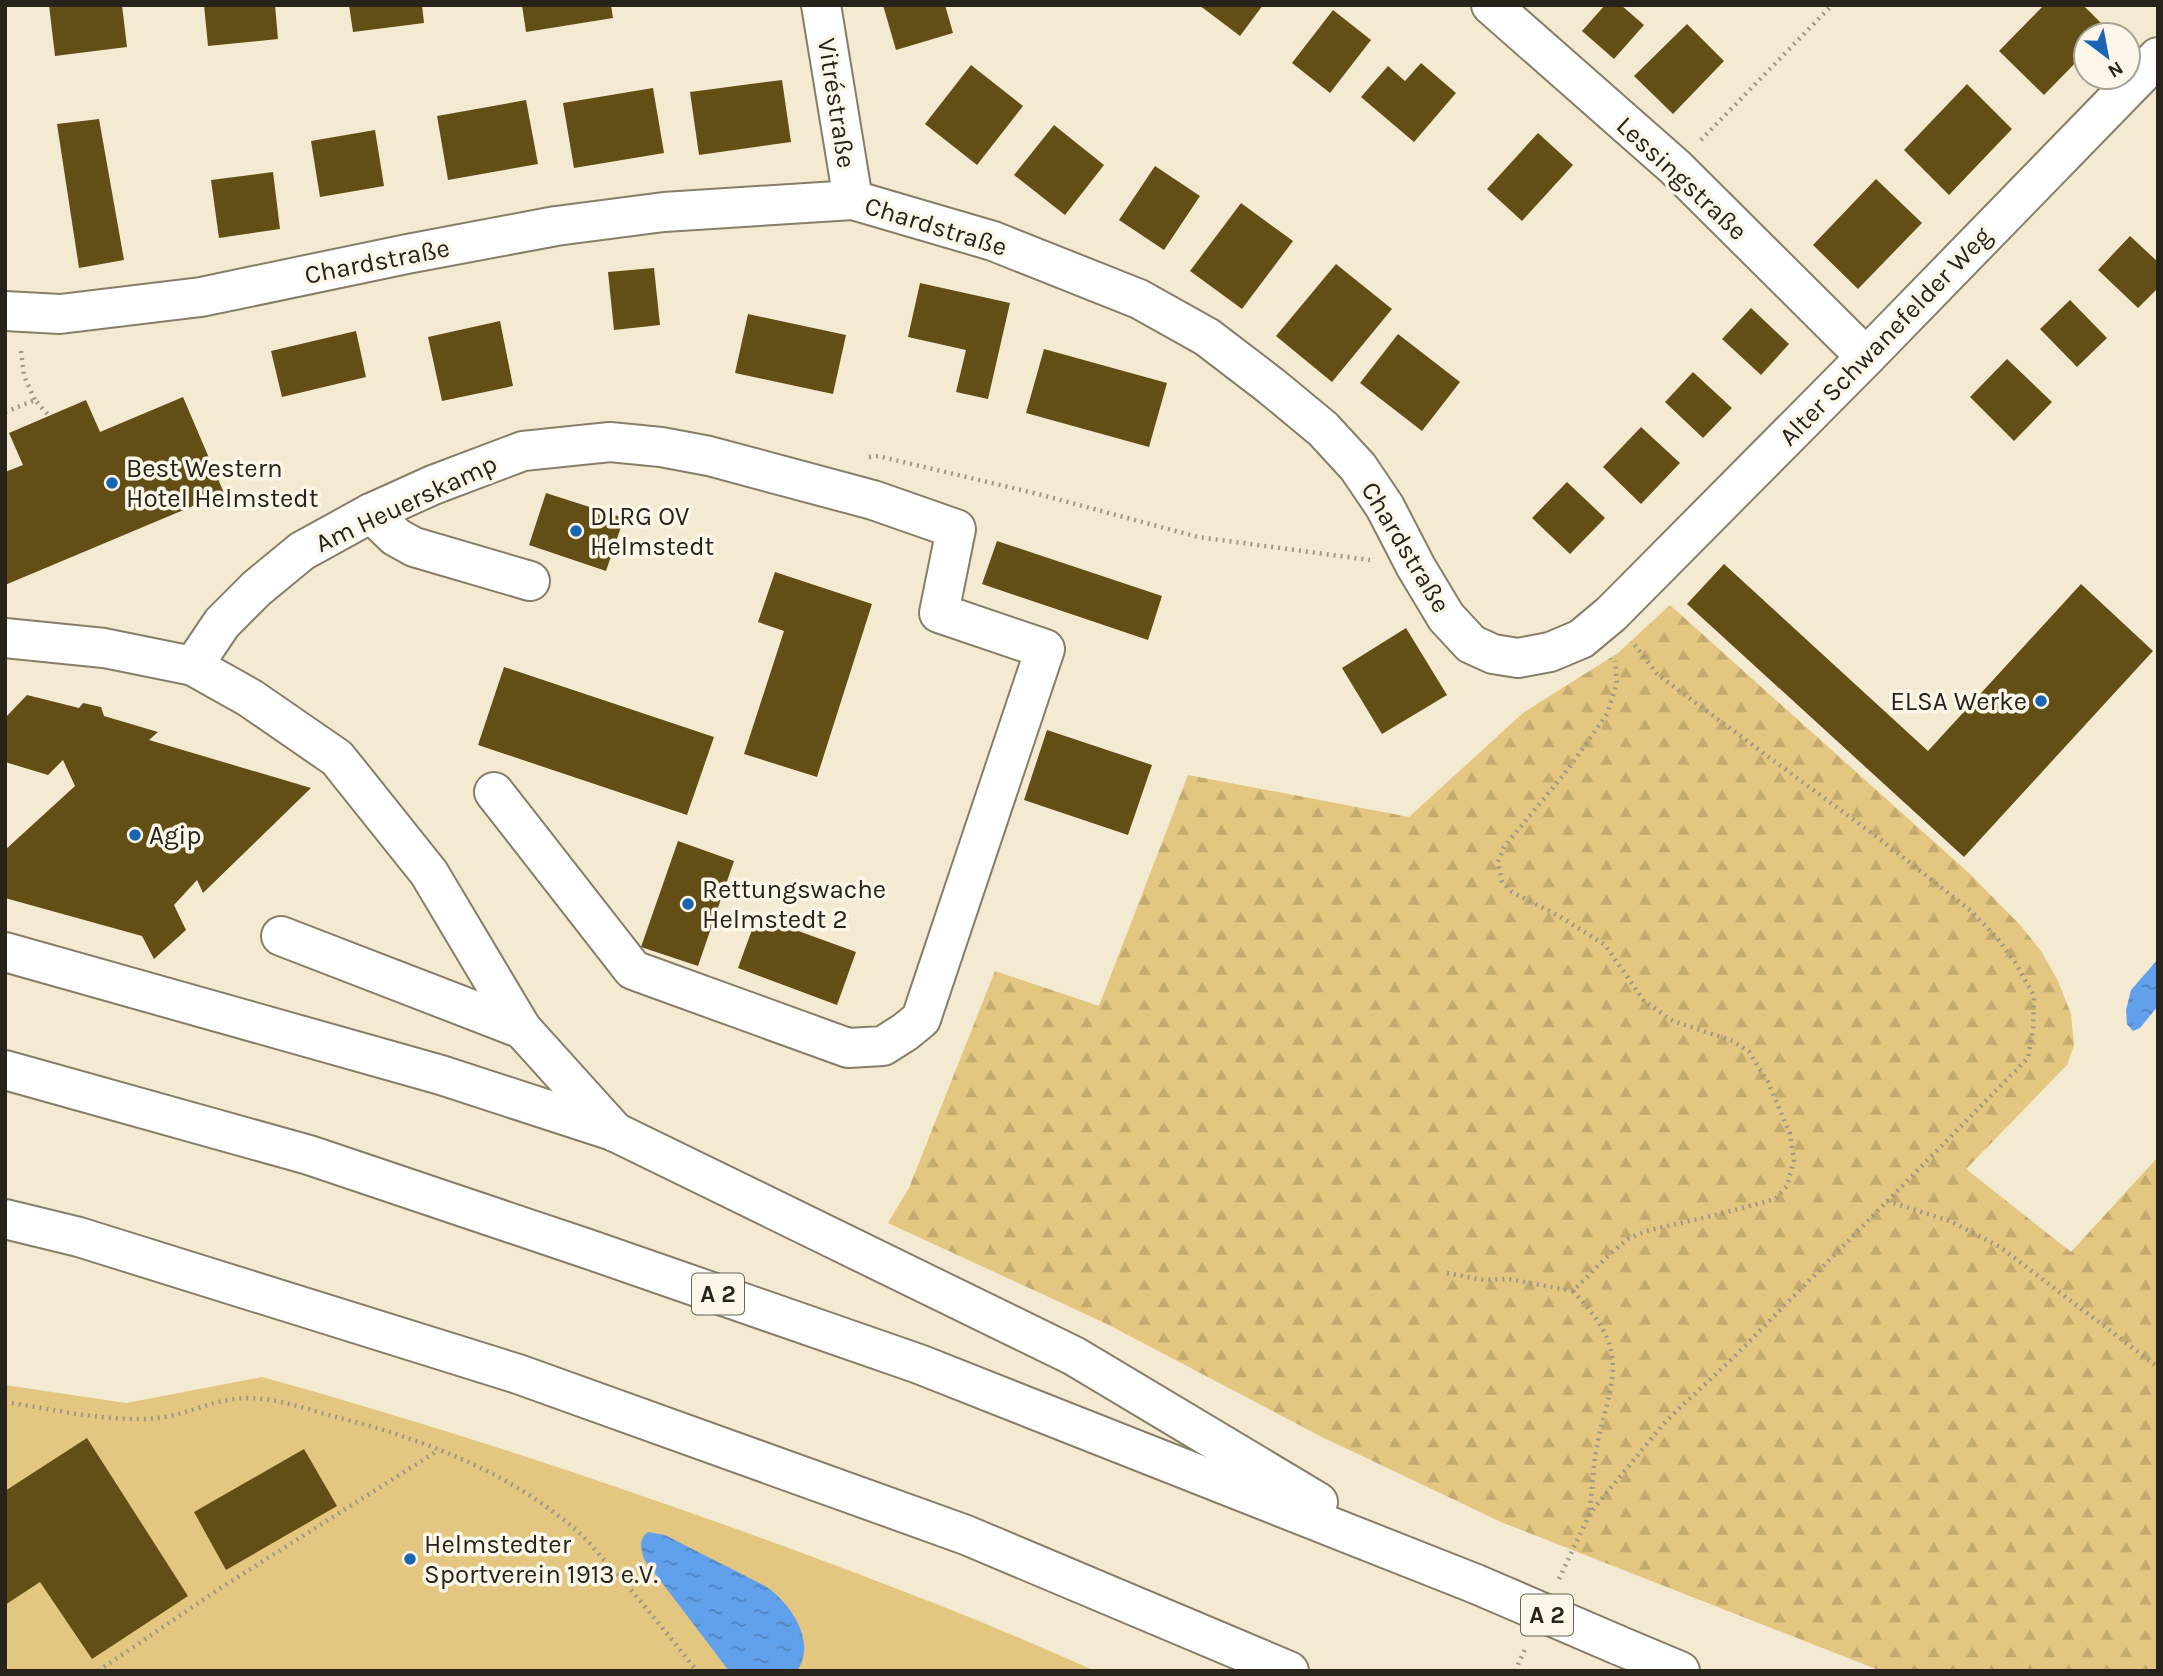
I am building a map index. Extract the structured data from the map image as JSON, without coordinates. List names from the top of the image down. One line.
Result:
{"streets":{"main road":["Vitréstraße","Lessingstraße","Chardstraße","Alter Schwanefelder Weg","Am Heuerskamp","A 2"]},"crossings":[["Vitréstraße","Chardstraße"],["Lessingstraße","Alter Schwanefelder Weg"],["Chardstraße","Alter Schwanefelder Weg"]],"places":["Best Western Hotel Helmstedt","DLRG OV Helmstedt","ELSA Werke","Agip","Rettungswache Helmstedt 2","Helmstedter Sportverein 1913 e.V."],"north":"bottom right"}
